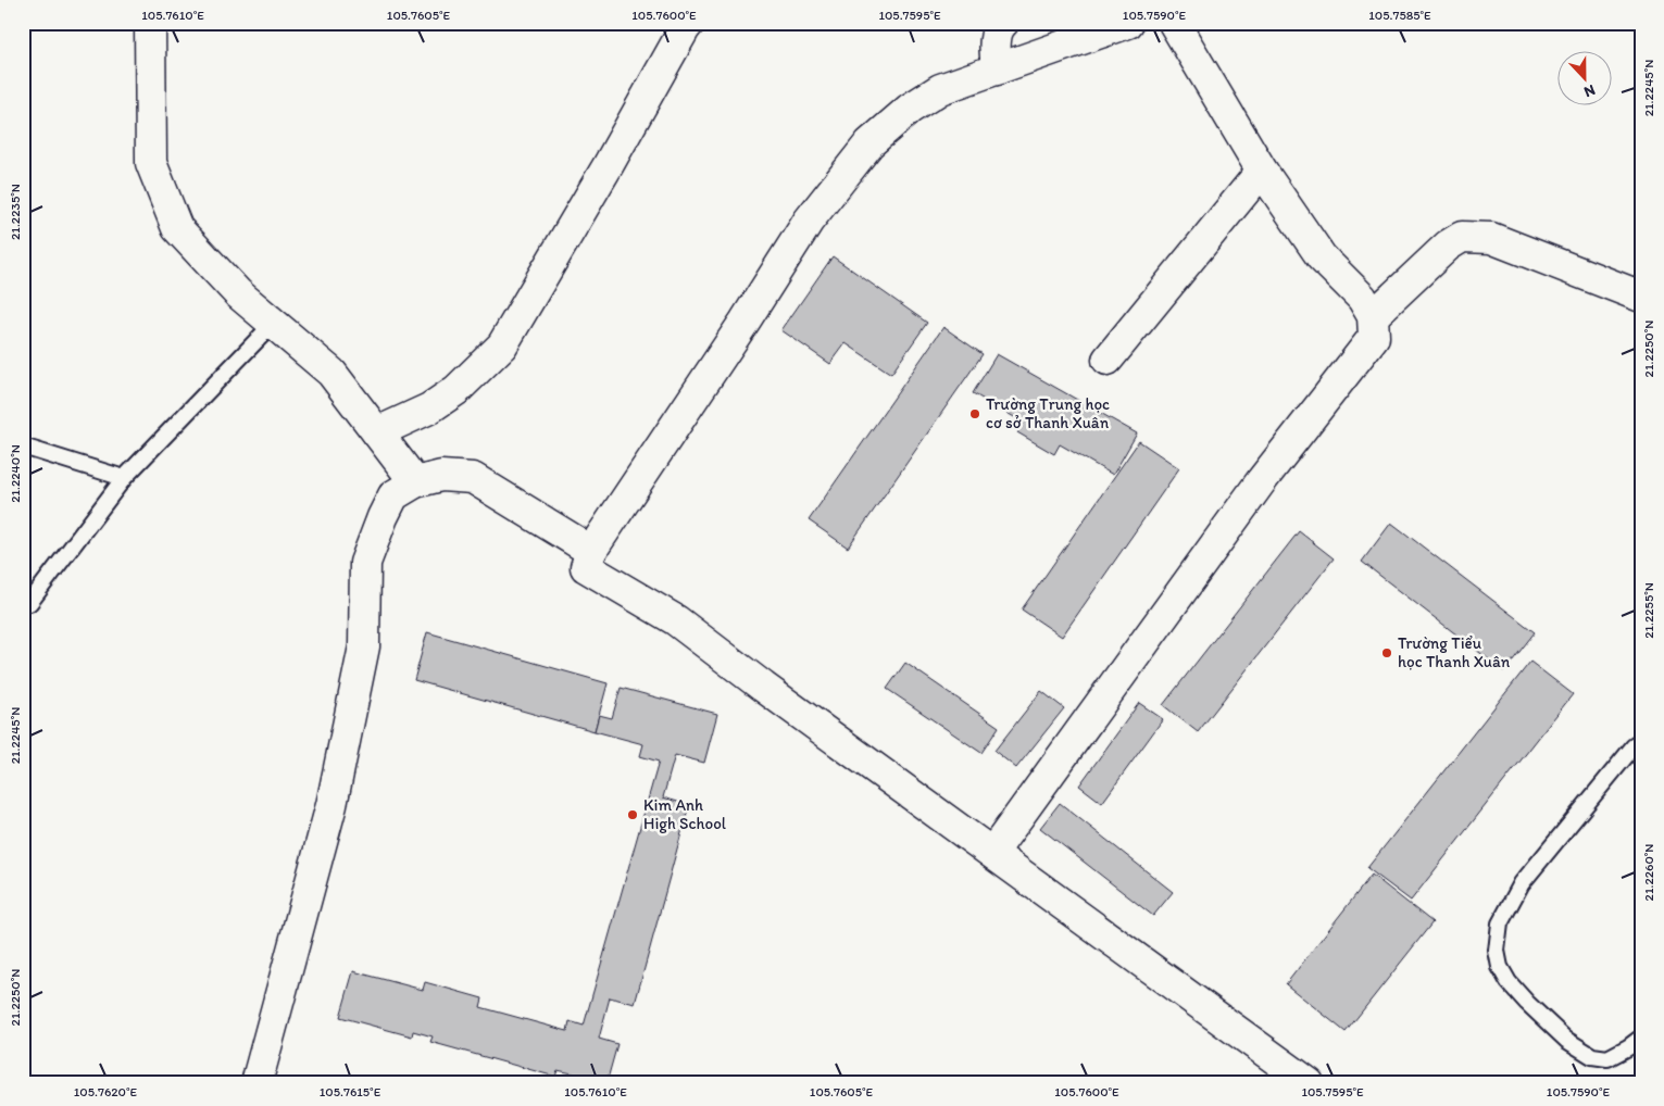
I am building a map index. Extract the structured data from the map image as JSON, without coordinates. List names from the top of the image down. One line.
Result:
{"places":["Trường Trung học cơ sở Thanh Xuân","Trường Tiểu học Thanh Xuân","Kim Anh High School"],"north":"bottom","coordinates":["105.7610°E","105.7605°E","105.7600°E","105.7595°E","105.7590°E","105.7585°E","21.2245°N","21.2235°N","21.2250°N","21.2240°N","21.2255°N","21.2260°N","105.7620°E","105.7615°E"]}
